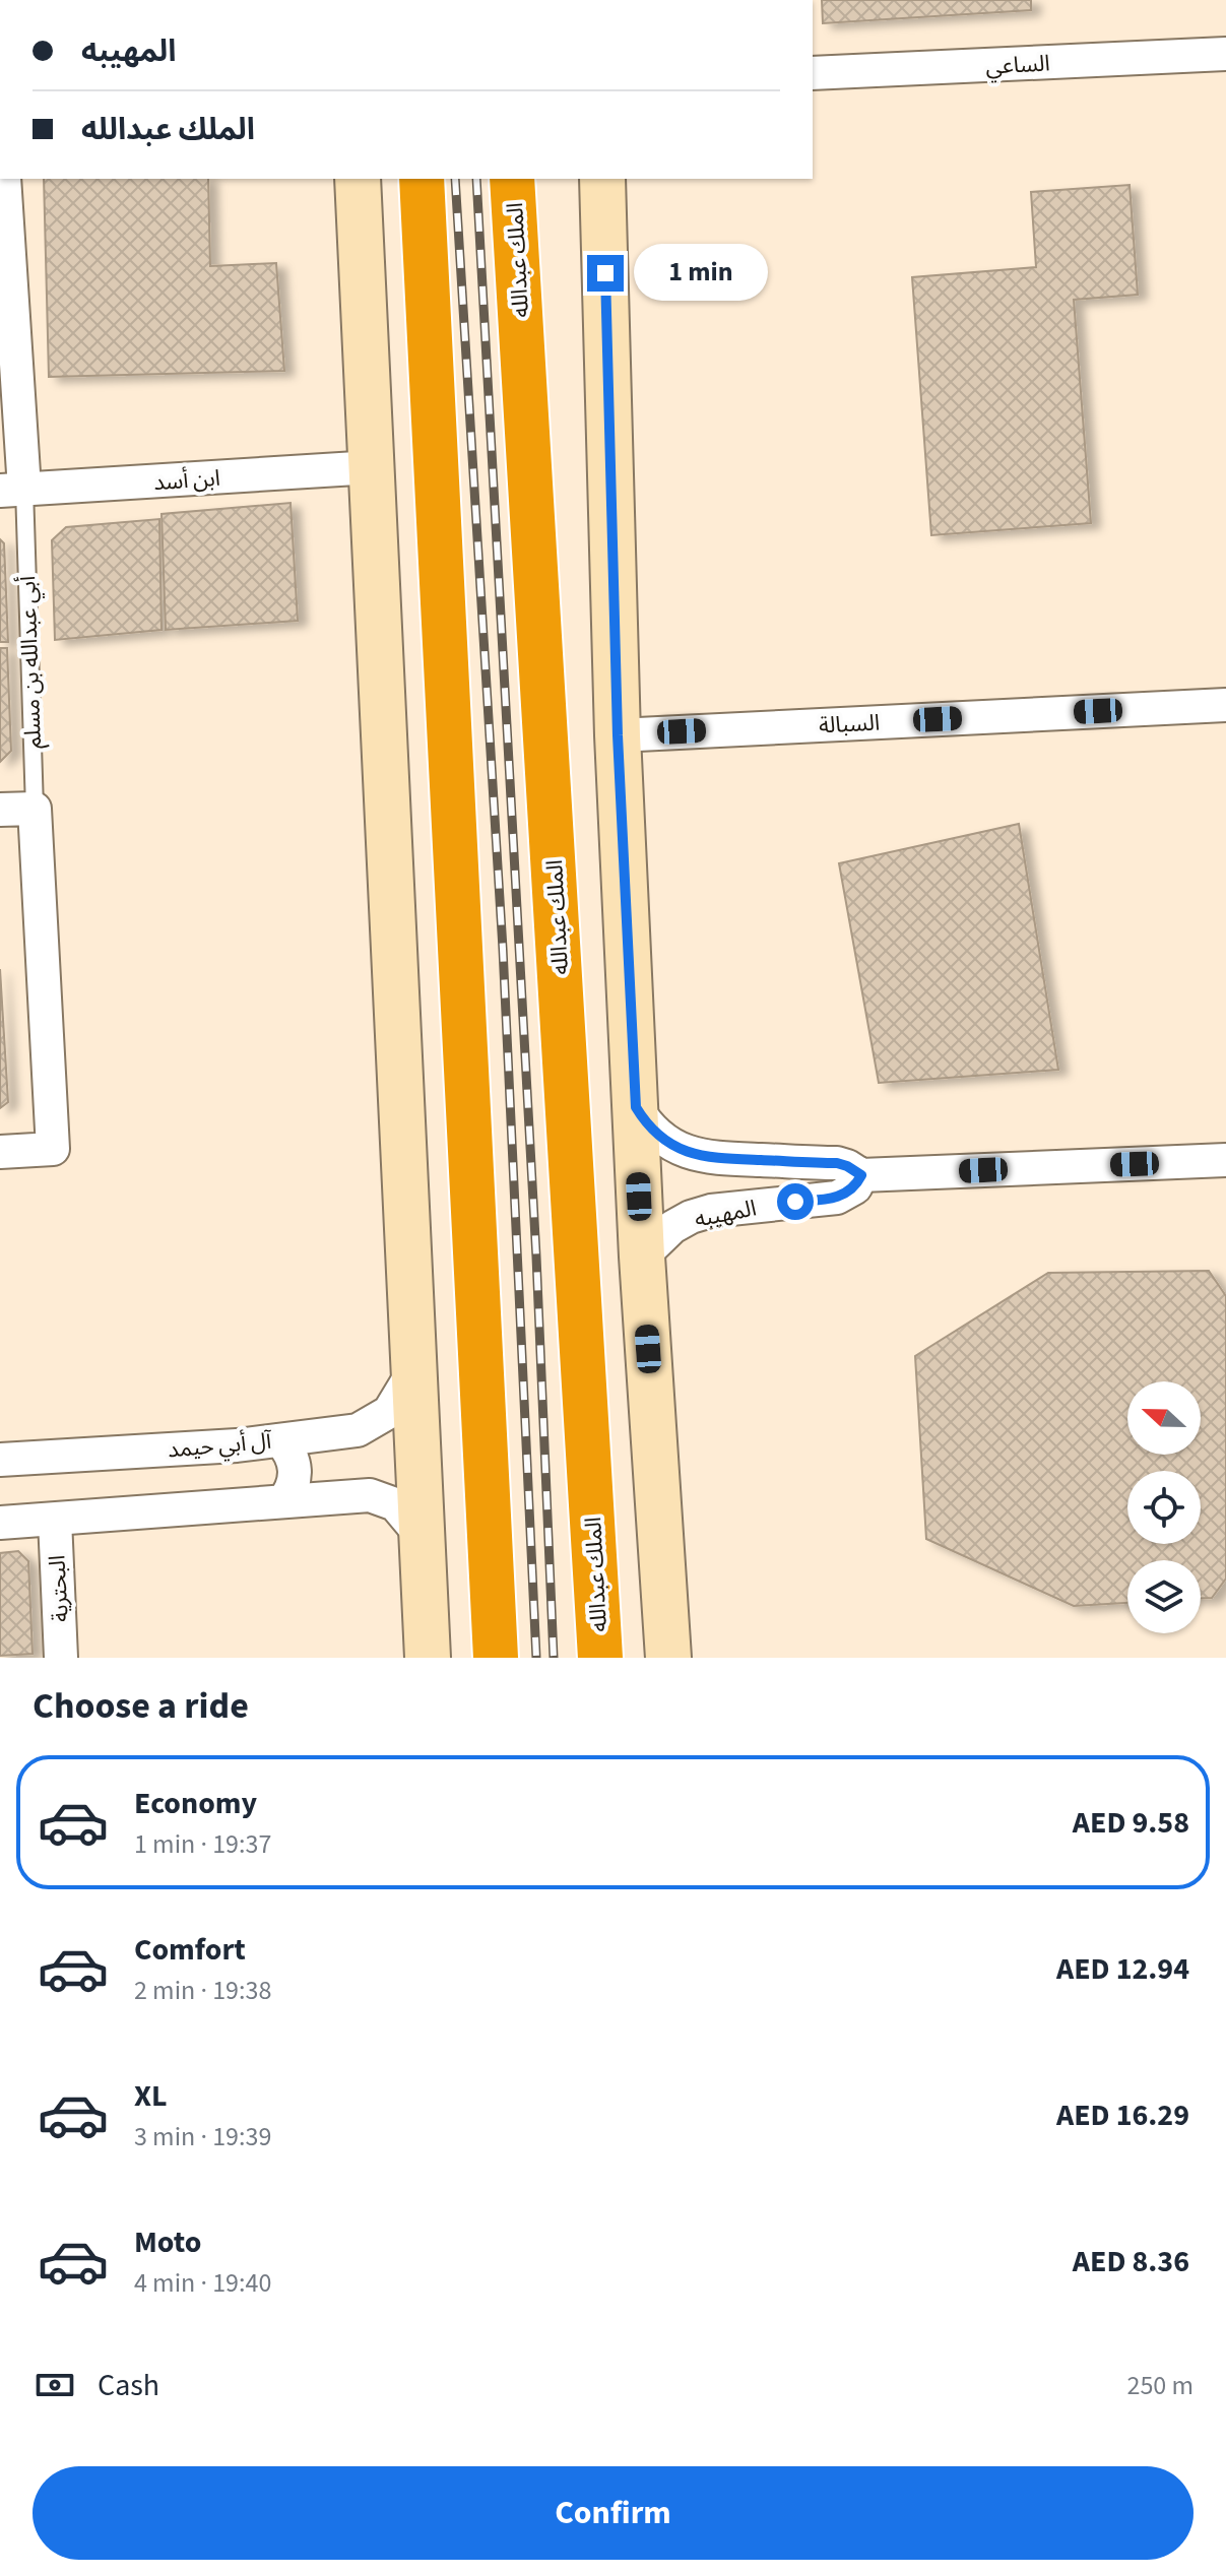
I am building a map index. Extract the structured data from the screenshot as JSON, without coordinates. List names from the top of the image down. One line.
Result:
{"streets":{"highway":["الملك عبدالله"],"street":["الساعي","ابن أسد","أبي عبدالله بن مسلم","السبالة","المهيبه","آل أبي حيمد","البحترية"]},"crossings":[["ابن أسد","أبي عبدالله بن مسلم"]],"north":"left","page":{"banner":["المهيبه","الملك عبدالله"],"bubble":"1 min","heading":"Choose a ride","list":[{"name":"Economy","note":"1 min · 19:37","value":"AED 9.58"},{"name":"Comfort","note":"2 min · 19:38","value":"AED 12.94"},{"name":"XL","note":"3 min · 19:39","value":"AED 16.29"},{"name":"Moto","note":"4 min · 19:40","value":"AED 8.36"}],"pay":["Cash","250 m"],"buttons":"Confirm"}}
